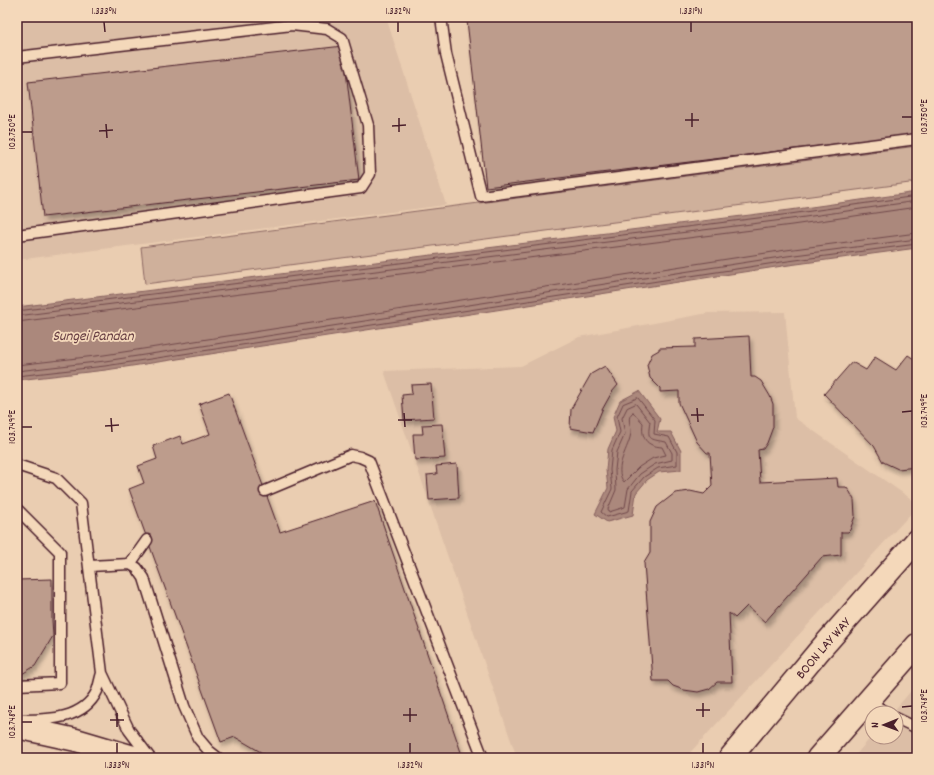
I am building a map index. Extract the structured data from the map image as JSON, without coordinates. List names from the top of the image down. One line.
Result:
{"streets":{"main road":["BOON LAY WAY"]},"water":["Sungei Pandan"],"north":"left","coordinates":["1.333°N","1.332°N","1.331°N","103.750°E","103.749°E","103.748°E"]}
